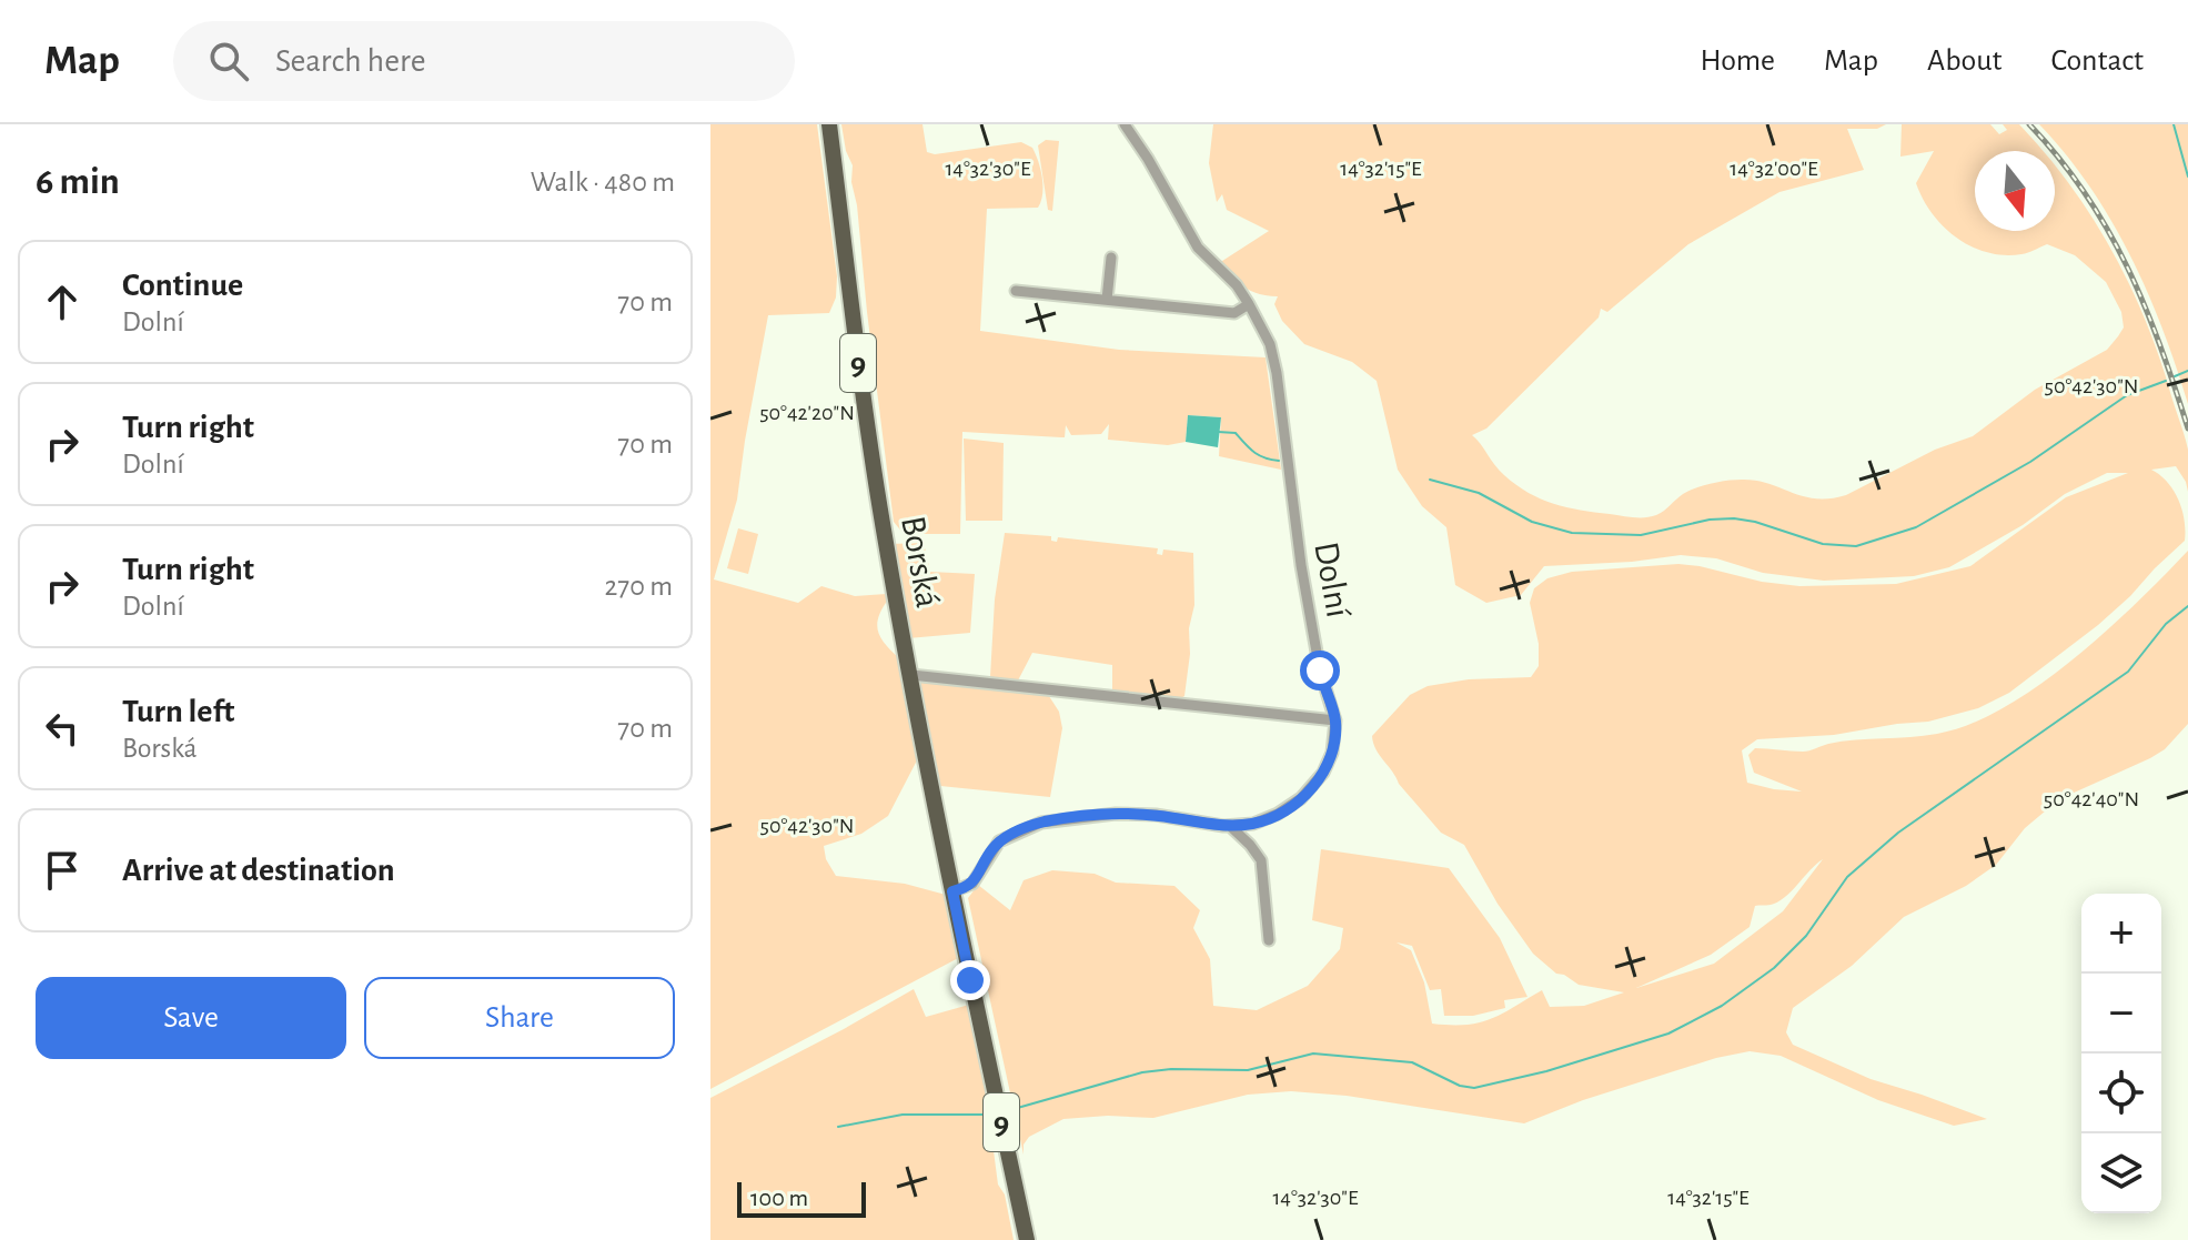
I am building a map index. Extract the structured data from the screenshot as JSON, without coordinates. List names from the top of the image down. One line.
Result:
{"streets":{"main road":["9","Borská"],"street":["Dolní"]},"crossings":[["Borská","Dolní"]],"scale_bar":"100 m","north":"bottom","page":{"header":"Map","search":"Search here","nav":["Home","Map","About","Contact"],"heading":["6 min","Walk · 480 m"],"list":[["Continue","Dolní","70 m"],["Turn right","Dolní","70 m"],["Turn right","Dolní","270 m"],["Turn left","Borská","70 m"],"Arrive at destination"],"map_buttons":["+","−"],"buttons":["Save","Share"],"scale":"100 m"},"coordinates":["14°32'30\"E","14°32'15\"E","14°32'00\"E","50°42'30\"N","50°42'20\"N","50°42'40\"N"]}
